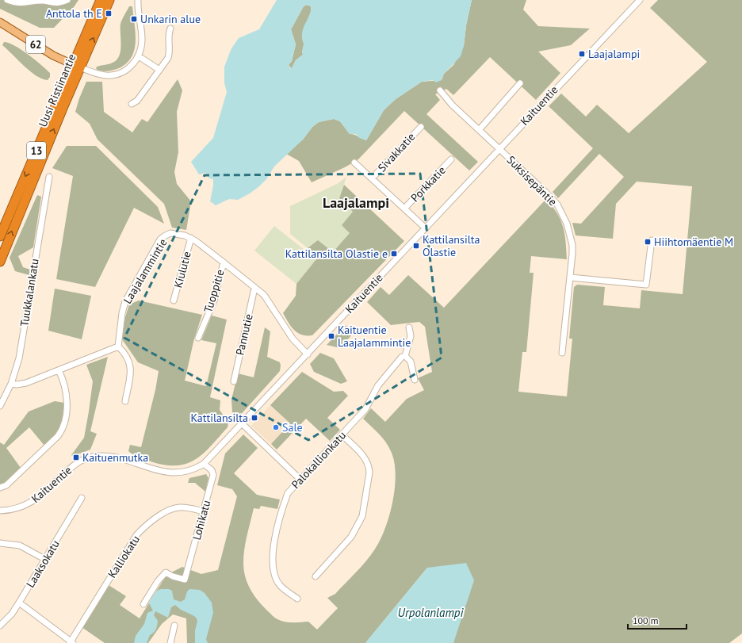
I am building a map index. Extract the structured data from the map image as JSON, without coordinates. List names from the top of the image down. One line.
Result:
{"streets":{"highway":["Uusi Ristiinantie","13"],"main road":["62"],"street":["Kaituentie","Sivakkatie","Suksisepäntie","Porkkatie","Kiulutie","Laajalammintie","Tuoppitie","Tuukkalankatu","Pannutie","Palokallionkatu","Lohikatu","Kalliokatu","Laaksokatu"]},"crossings":[["62","Uusi Ristiinantie"],["Kaituentie","Suksisepäntie"],["Kaituentie","Laajalammintie"],["Kaituentie","Lohikatu"],["Kiulutie","Laajalammintie"],["Laajalammintie","Tuoppitie"],["Laajalammintie","Pannutie"],["Lohikatu","Kalliokatu"]],"districts":["Laajalampi"],"water":["Urpolanlampi"],"places":{"transit":["Anttola th E","Unkarin alue","Laajalampi","Hiihtomäentie M","Kattilansilta Olastie","Kattilansilta Olastie e","Kaituentie Laajalammintie","Kattilansilta","Kaituenmutka"],"other":["Sale"]},"scale_bar":"100 m"}
